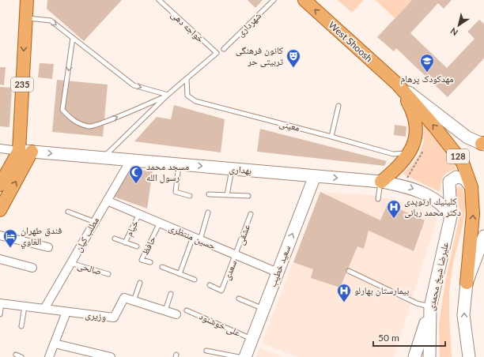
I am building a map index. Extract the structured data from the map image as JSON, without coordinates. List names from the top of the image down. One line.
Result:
{"streets":{"main road":["West Shoosh","235","128"],"street":["بهداری","مطلب کیان","حسین منتظری","سعید خطیب","علیرضا شیخ محمدی","وزیری"],"lane":["شهرداری","خواجه دهی","معینی","خیام","عشقی","حافظ","صالحی","سعدی","علی خوشنود"]},"crossings":[["خواجه دهی","معینی"],["West Shoosh","128"],["235","بهداری"],["128","علیرضا شیخ محمدی"],["بهداری","مطلب کیان"],["بهداری","سعید خطیب"],["بهداری","علیرضا شیخ محمدی"],["خیام","حسین منتظری"],["مطلب کیان","حسین منتظری"],["مطلب کیان","صالحی"],["مطلب کیان","وزیری"],["عشقی","حسین منتظری"],["عشقی","سعدی"],["حسین منتظری","حافظ"],["حسین منتظری","سعید خطیب"],["حسین منتظری","سعدی"],["سعید خطیب","علی خوشنود"]],"one_way":["West Shoosh","سعید خطیب"],"places":{"theatre":["کانون فرهنگی تربیتی حر"],"school or university":["مهدکودک پرهام"],"mosque":["مسجد محمد رسول الله"],"hospital":["كلينيك ارتوپدى دكتر محمد ربانى","بیمارستان بهارلو"],"hotel":["فندق طهران العاوي"]},"scale_bar":"50 m","north":"bottom left"}
